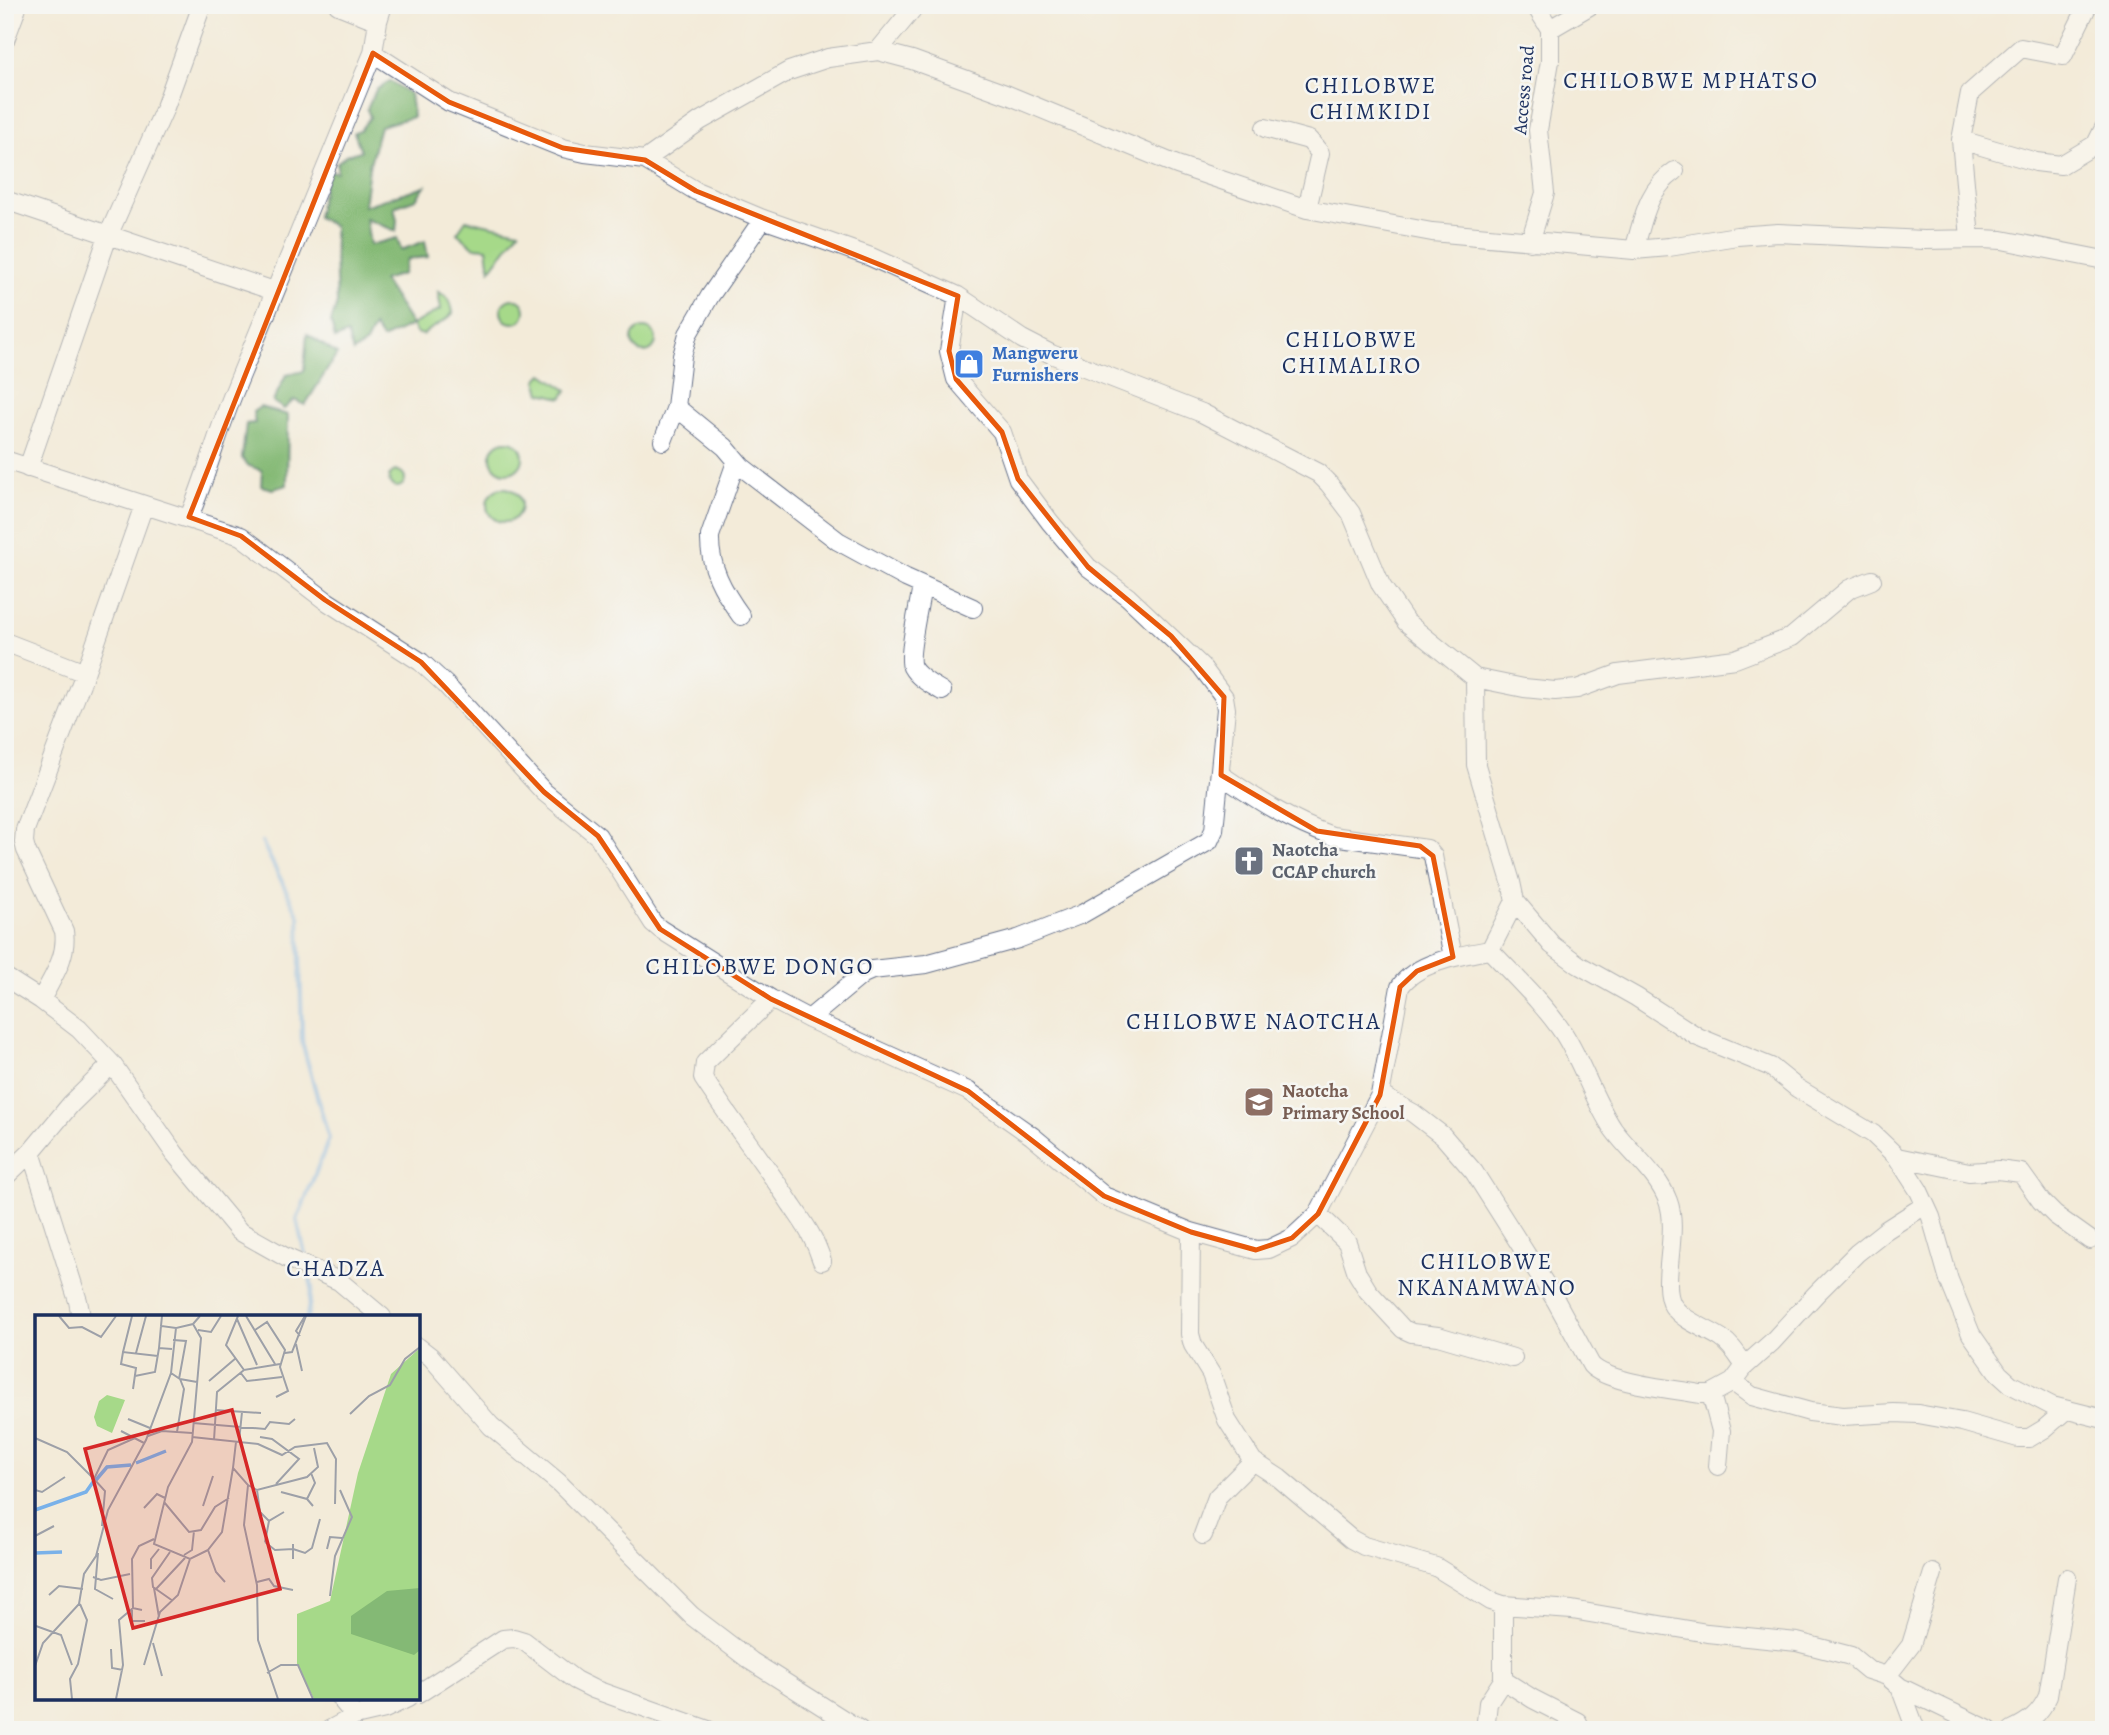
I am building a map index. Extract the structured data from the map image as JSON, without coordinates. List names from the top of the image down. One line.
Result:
{"streets":{"street":["Access road"]},"districts":["CHILOBWE MPHATSO","CHILOBWE CHIMKIDI","CHILOBWE CHIMALIRO","CHILOBWE DONGO","CHILOBWE NAOTCHA","CHILOBWE NKANAMWANO","CHADZA"],"places":{"shop":["Mangweru Furnishers"],"church":["Naotcha CCAP church"],"school or university":["Naotcha Primary School"]}}
